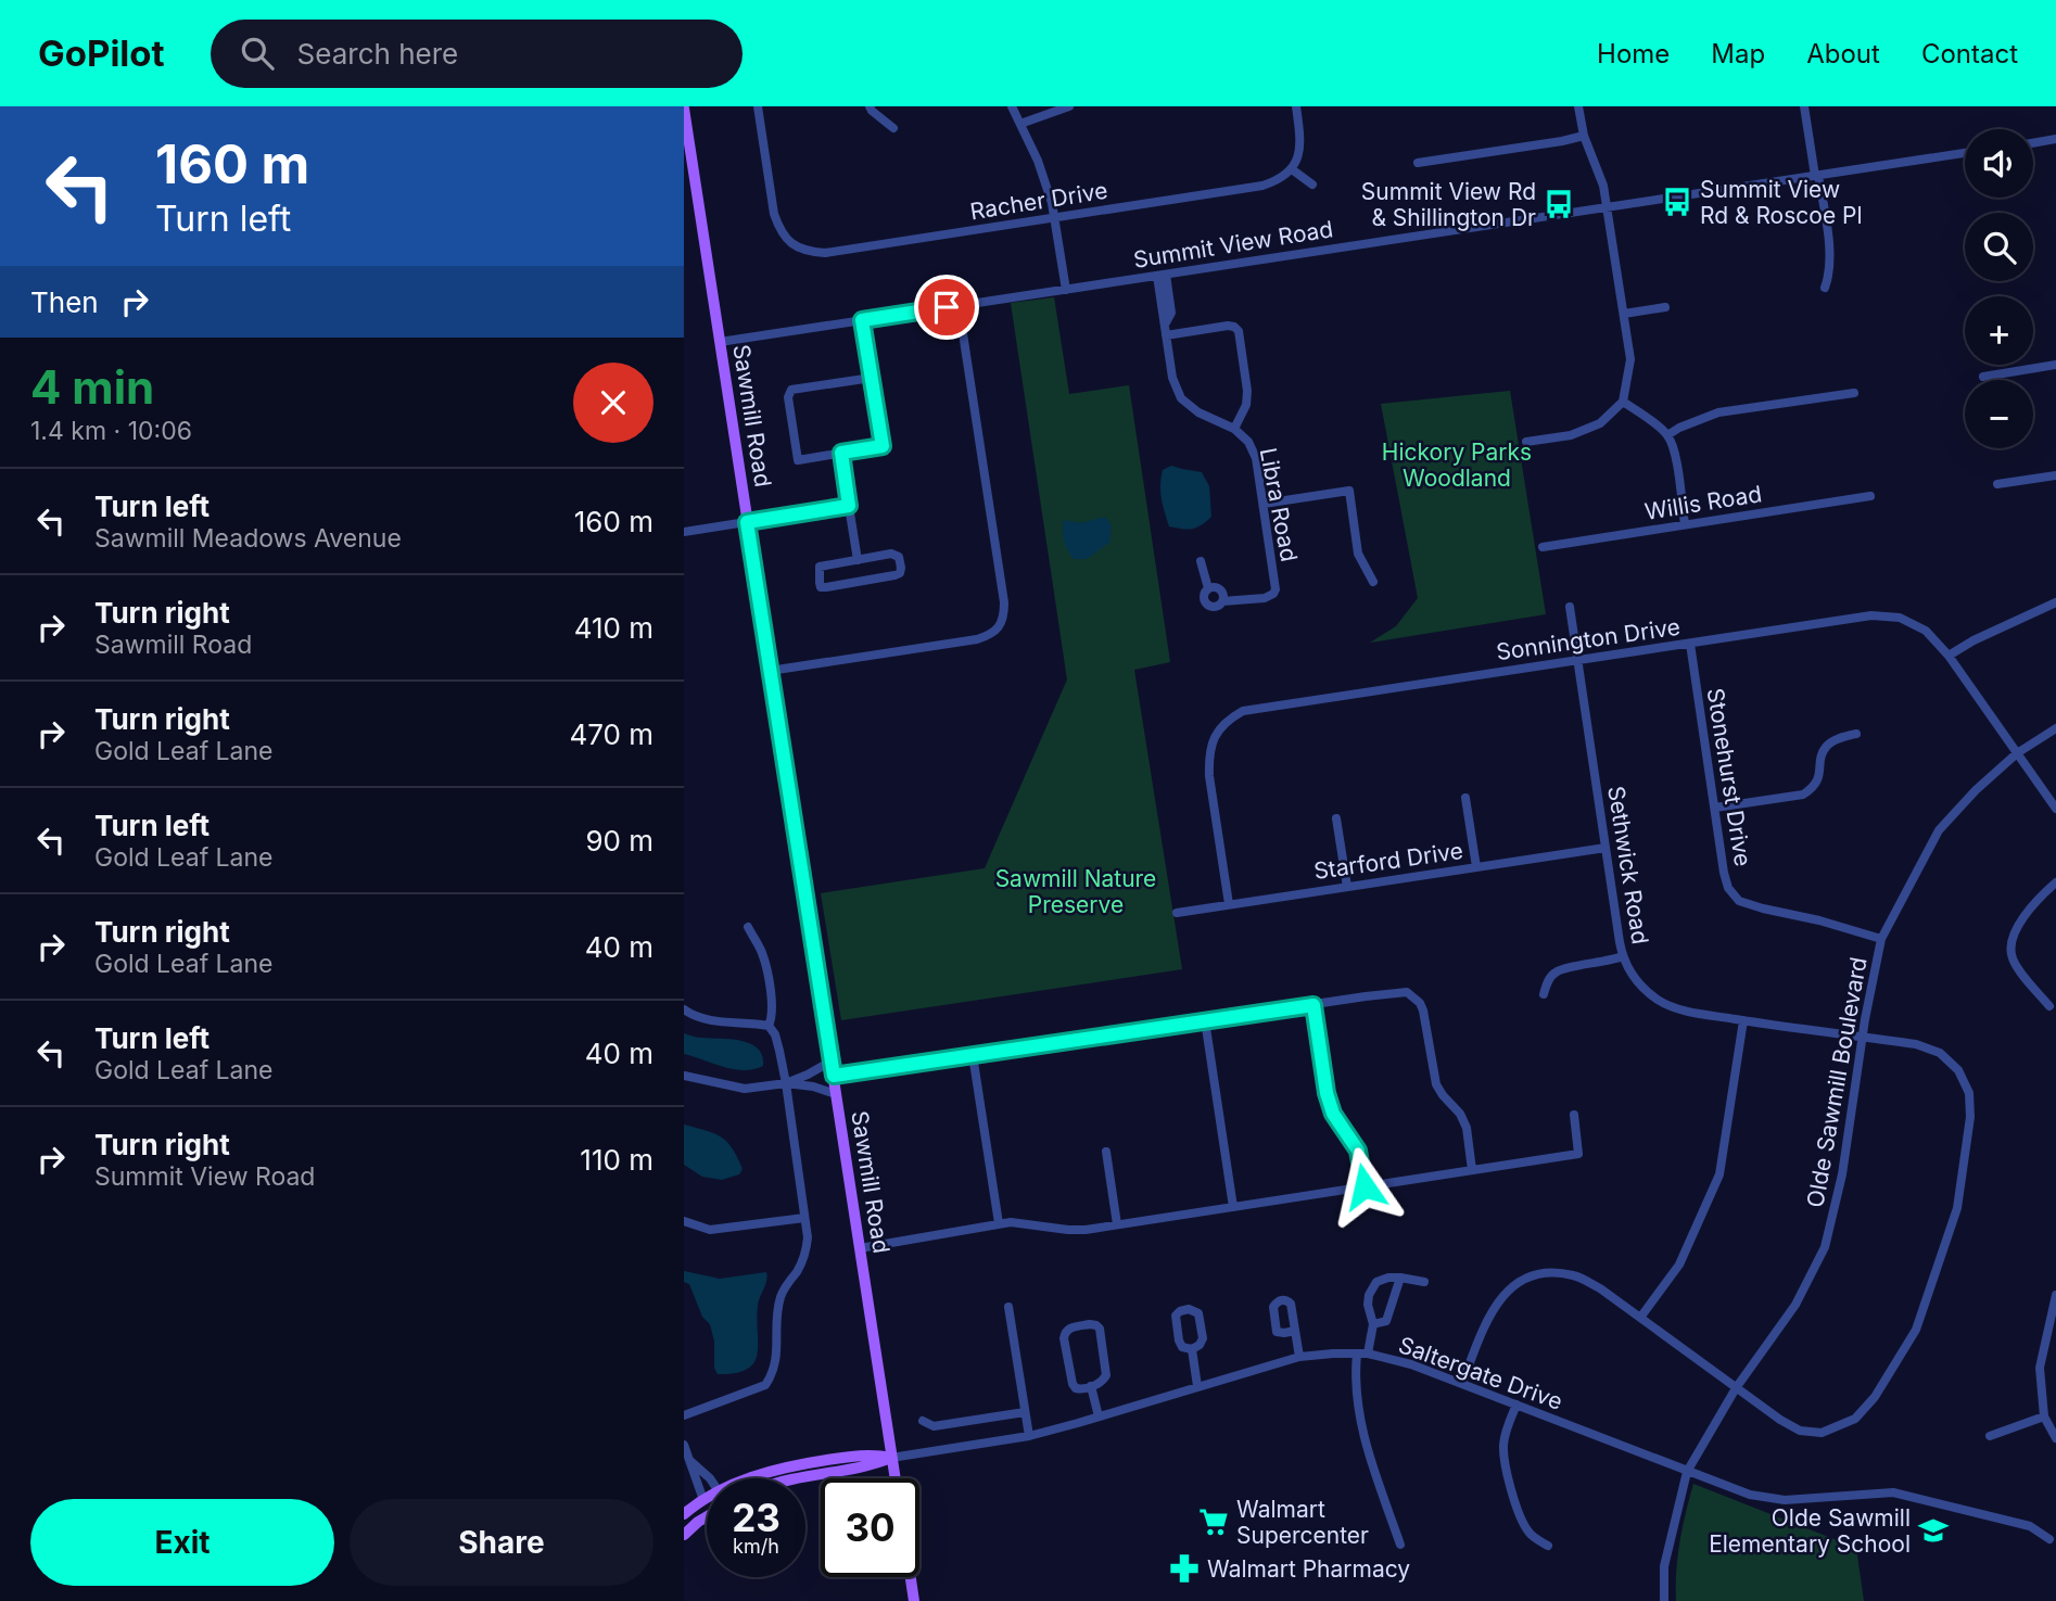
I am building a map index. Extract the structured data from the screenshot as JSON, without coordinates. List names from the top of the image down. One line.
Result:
{"streets":{"main road":["Sawmill Road"],"street":["Racher Drive","Summit View Road","Willis Road","Libra Road","Sonnington Drive","Stonehurst Drive","Starford Drive","Sethwick Road","Olde Sawmill Boulevard","Saltergate Drive"]},"crossings":[["Summit View Road","Sawmill Road"],["Summit View Road","Libra Road"],["Sawmill Road","Saltergate Drive"],["Sonnington Drive","Stonehurst Drive"],["Sonnington Drive","Starford Drive"],["Sonnington Drive","Sethwick Road"],["Sonnington Drive","Olde Sawmill Boulevard"],["Stonehurst Drive","Olde Sawmill Boulevard"],["Starford Drive","Sethwick Road"],["Sethwick Road","Olde Sawmill Boulevard"],["Sethwick Road","Saltergate Drive"],["Olde Sawmill Boulevard","Saltergate Drive"]],"parks":["Hickory Parks Woodland","Sawmill Nature Preserve"],"places":{"bus stop":["Summit View Rd & Roscoe Pl","Summit View Rd & Shillington Dr"],"supermarket":["Walmart Supercenter"],"school or university":["Olde Sawmill Elementary School"],"pharmacy":["Walmart Pharmacy"]},"page":{"header":"GoPilot","search":"Search here","nav":["Home","Map","About","Contact"],"turn":["160 m","Turn left"],"map_buttons":["+","−"],"then":"Then","heading":["4 min","1.4 km · 10:06"],"list":[{"name":"Turn left","note":"Sawmill Meadows Avenue","value":"160 m"},{"name":"Turn right","note":"Sawmill Road","value":"410 m"},{"name":"Turn right","note":"Gold Leaf Lane","value":"470 m"},{"name":"Turn left","note":"Gold Leaf Lane","value":"90 m"},{"name":"Turn right","note":"Gold Leaf Lane","value":"40 m"},{"name":"Turn left","note":"Gold Leaf Lane","value":"40 m"},{"name":"Turn right","note":"Summit View Road","value":"110 m"}],"speed":"23 km/h","limit":"30","buttons":["Exit","Share"]}}
